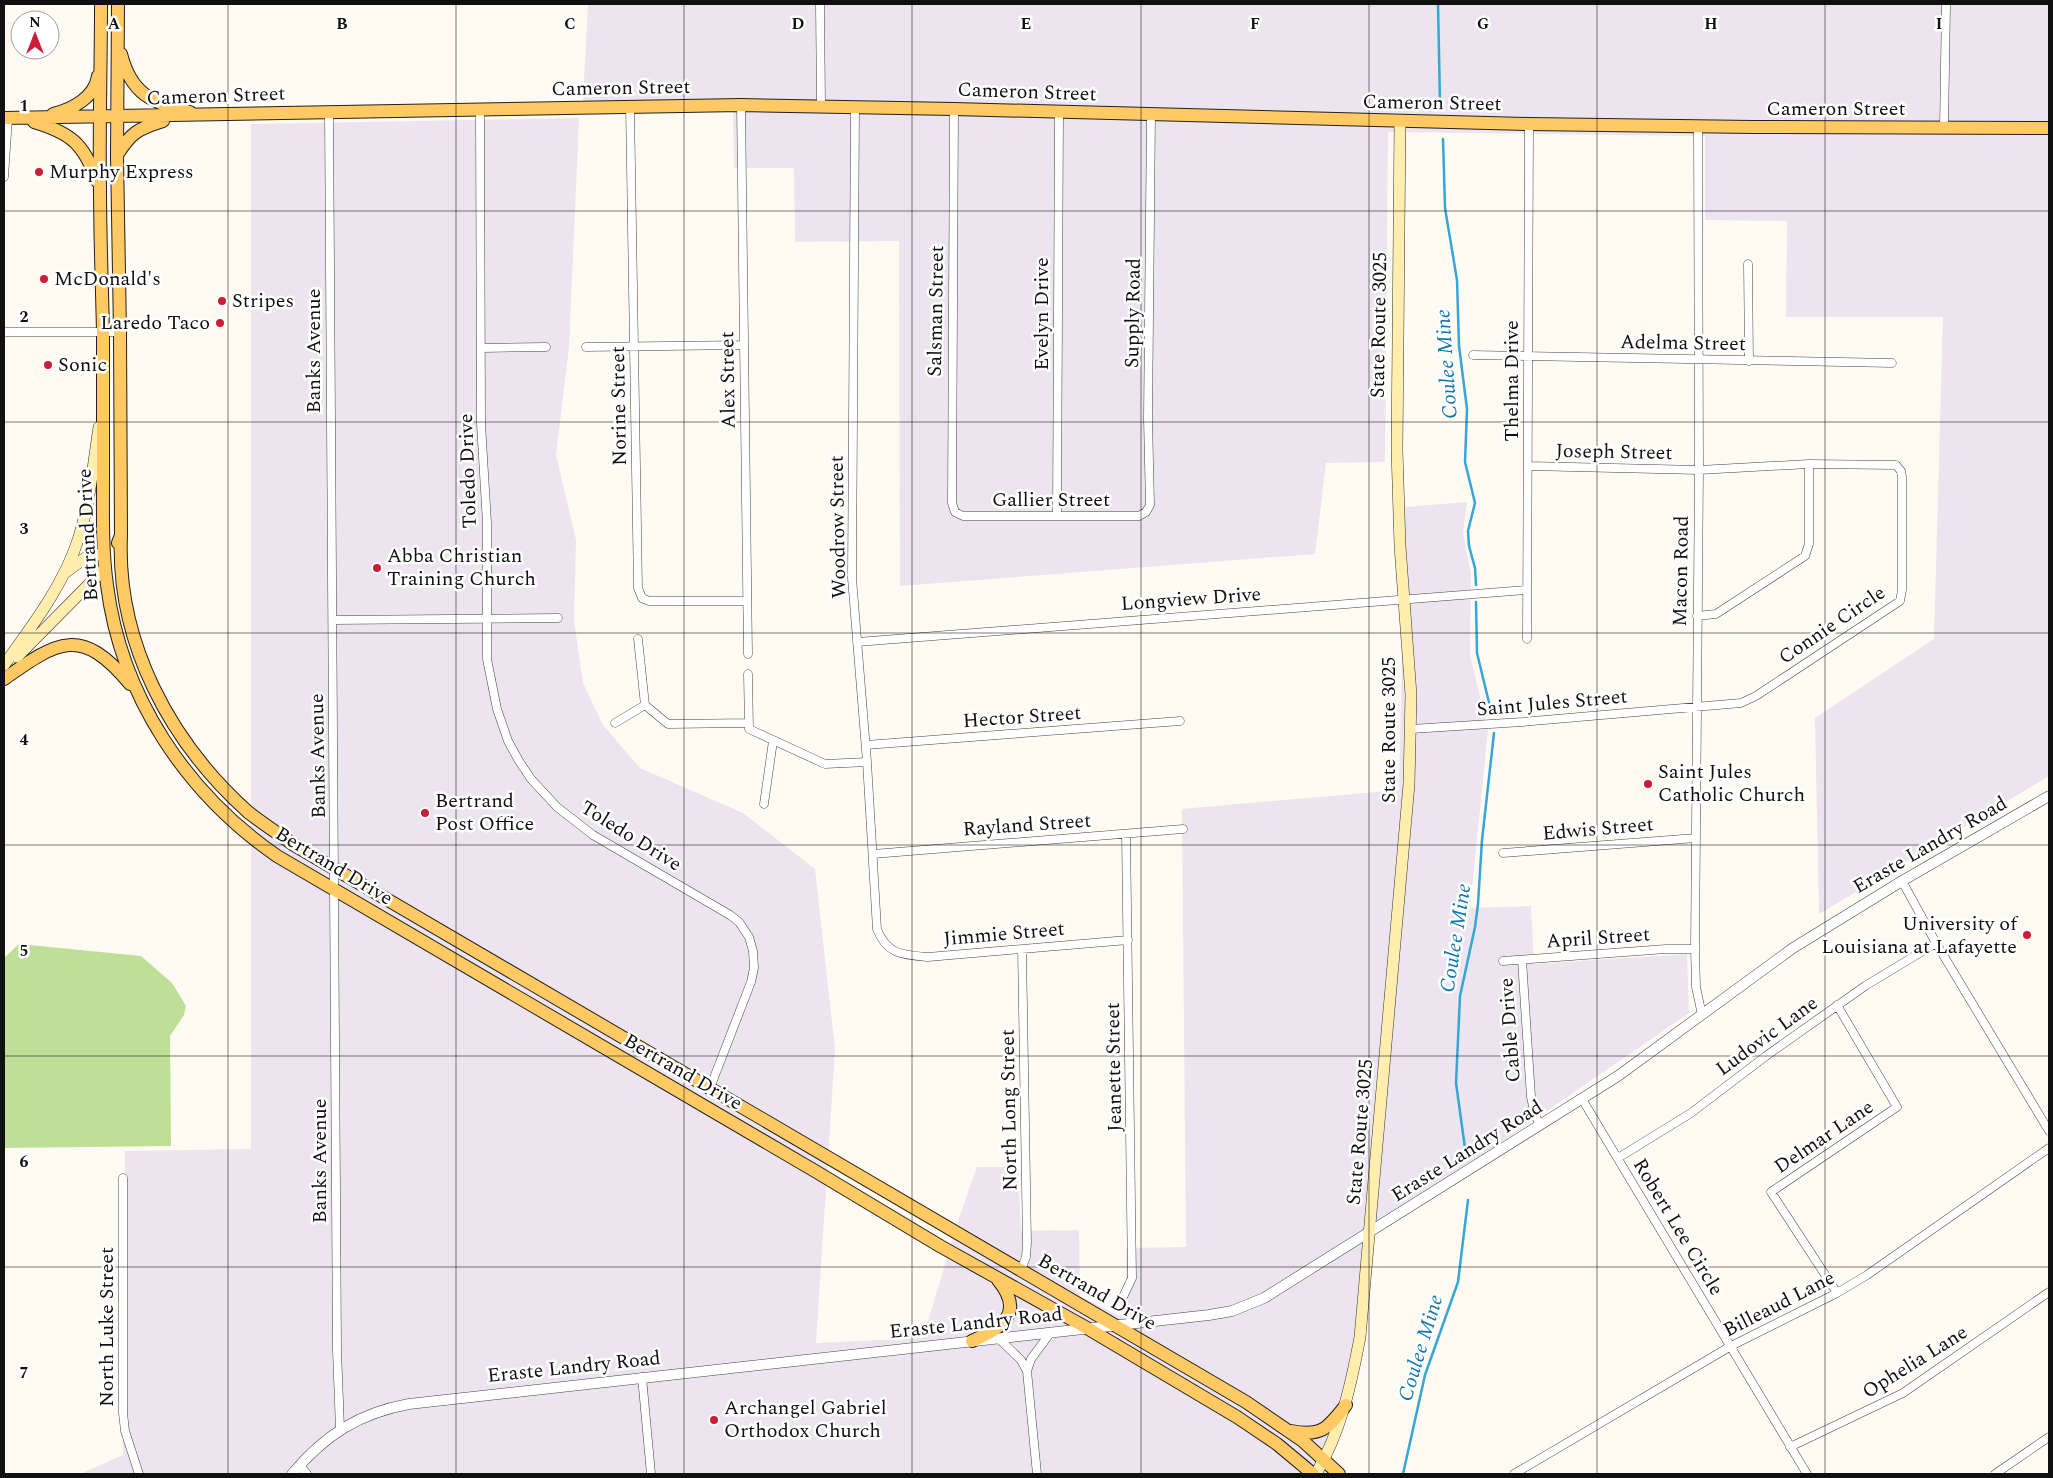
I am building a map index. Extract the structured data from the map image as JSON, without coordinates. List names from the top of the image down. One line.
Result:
{"streets":{"main road":["Cameron Street","State Route 3025","Bertrand Drive"],"street":["Salsman Street","Supply Road","Evelyn Drive","Adelma Street","Banks Avenue","Alex Street","Thelma Drive","Norine Street","Joseph Street","Toledo Drive","Gallier Street","Woodrow Street","Macon Road","Longview Drive","Connie Circle","Saint Jules Street","Hector Street","Rayland Street","Edwis Street","Eraste Landry Road","Jimmie Street","April Street","Cable Drive","Ludovic Lane","Jeanette Street","North Long Street","Delmar Lane","Robert Lee Circle","Billeaud Lane","North Luke Street","Ophelia Lane"]},"crossings":[["Cameron Street","Salsman Street"],["Cameron Street","Supply Road"],["Cameron Street","Evelyn Drive"],["Cameron Street","State Route 3025"],["Cameron Street","Banks Avenue"],["Cameron Street","Alex Street"],["Cameron Street","Thelma Drive"],["Cameron Street","Norine Street"],["Cameron Street","Toledo Drive"],["Cameron Street","Woodrow Street"],["Cameron Street","Bertrand Drive"],["Cameron Street","Macon Road"],["Salsman Street","Gallier Street"],["Supply Road","Gallier Street"],["Evelyn Drive","Gallier Street"],["State Route 3025","Bertrand Drive"],["State Route 3025","Longview Drive"],["State Route 3025","Saint Jules Street"],["State Route 3025","Eraste Landry Road"],["Adelma Street","Thelma Drive"],["Adelma Street","Macon Road"],["Banks Avenue","Bertrand Drive"],["Banks Avenue","Eraste Landry Road"],["Alex Street","Norine Street"],["Thelma Drive","Joseph Street"],["Thelma Drive","Longview Drive"],["Joseph Street","Macon Road"],["Joseph Street","Connie Circle"],["Toledo Drive","Bertrand Drive"],["Woodrow Street","Longview Drive"],["Woodrow Street","Hector Street"],["Woodrow Street","Rayland Street"],["Woodrow Street","Jimmie Street"],["Bertrand Drive","Eraste Landry Road"],["Bertrand Drive","North Long Street"],["Macon Road","Connie Circle"],["Macon Road","Saint Jules Street"],["Macon Road","Edwis Street"],["Macon Road","Eraste Landry Road"],["Macon Road","April Street"],["Connie Circle","Saint Jules Street"],["Rayland Street","Jeanette Street"],["Eraste Landry Road","Cable Drive"],["Eraste Landry Road","Robert Lee Circle"],["Jimmie Street","Jeanette Street"],["Jimmie Street","North Long Street"],["April Street","Cable Drive"],["Ludovic Lane","Delmar Lane"],["Ludovic Lane","Robert Lee Circle"],["Delmar Lane","Billeaud Lane"],["Robert Lee Circle","Billeaud Lane"],["Robert Lee Circle","Ophelia Lane"]],"water":["Coulee Mine"],"places":["Murphy Express","McDonald's","Stripes","Laredo Taco","Sonic","Abba Christian Training Church","Saint Jules Catholic Church","Bertrand Post Office","University of Louisiana at Lafayette","Archangel Gabriel Orthodox Church"],"north":"top","grid":{"columns":["A","B","C","D","E","F","G","H","I"],"rows":["1","2","3","4","5","6","7"]}}
